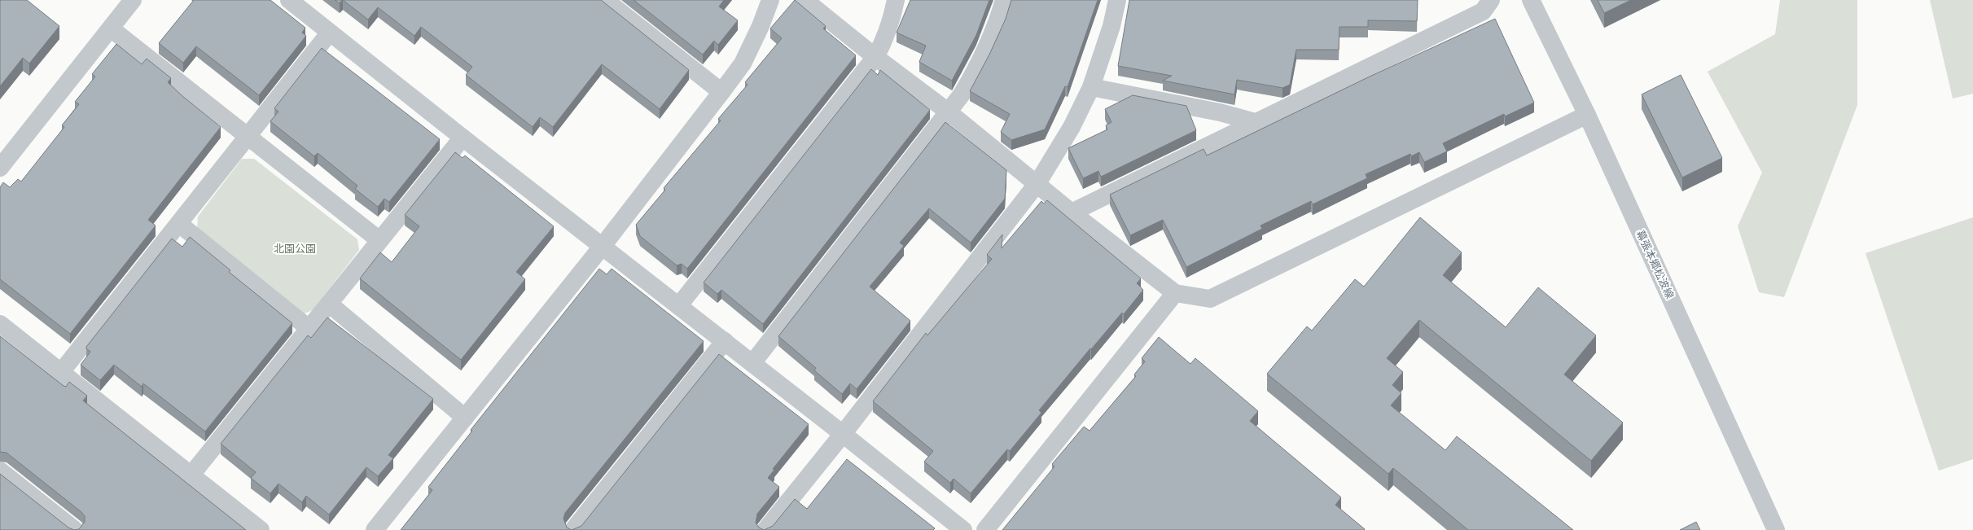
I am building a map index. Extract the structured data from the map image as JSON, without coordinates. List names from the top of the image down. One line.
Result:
{"streets":{"street":["幕張本郷松波線"]},"parks":["北園公園"]}
